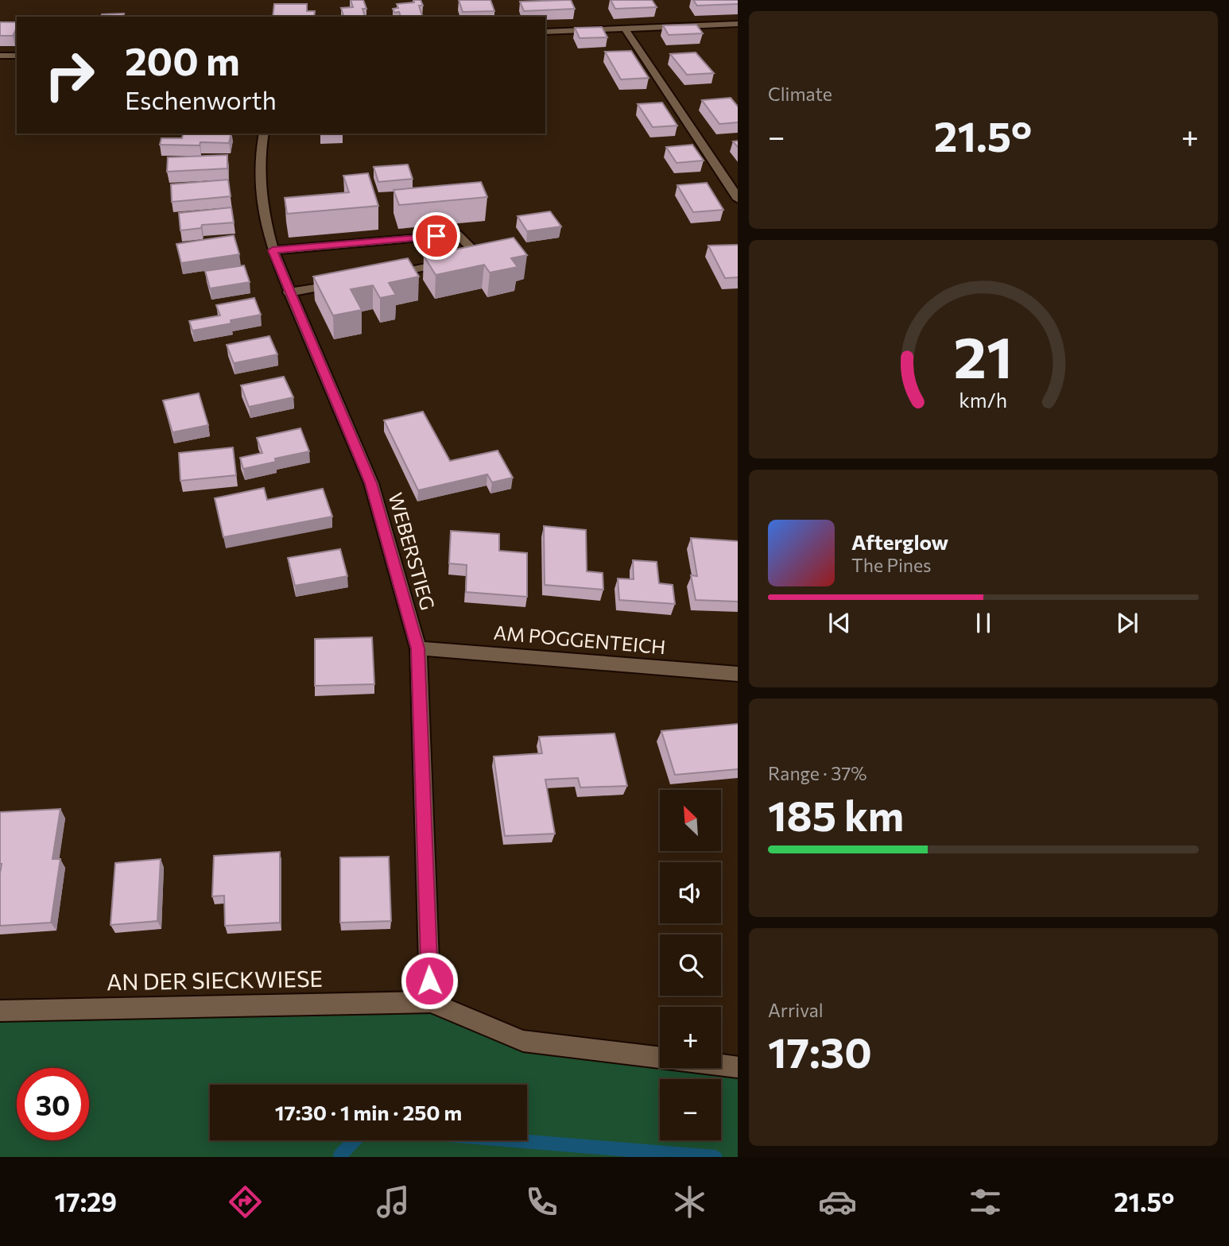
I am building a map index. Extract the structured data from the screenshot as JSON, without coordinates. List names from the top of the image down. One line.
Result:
{"streets":{"street":["WEBERSTIEG","AM POGGENTEICH","AN DER SIECKWIESE"]},"crossings":[["WEBERSTIEG","AM POGGENTEICH"],["WEBERSTIEG","AN DER SIECKWIESE"]],"north":"top left","page":{"tile":["Climate",["Range · 37%","185 km"],["Arrival","17:30"]],"turn":["200 m","Eschenworth"],"heat":["−","21.5°","+"],"song":["Afterglow","The Pines"],"map_buttons":["+","−"],"limit":"30","trip":"17:30 · 1 min · 250 m","tabs":["17:29","21.5°"],"gauge":["21","km/h"]}}
